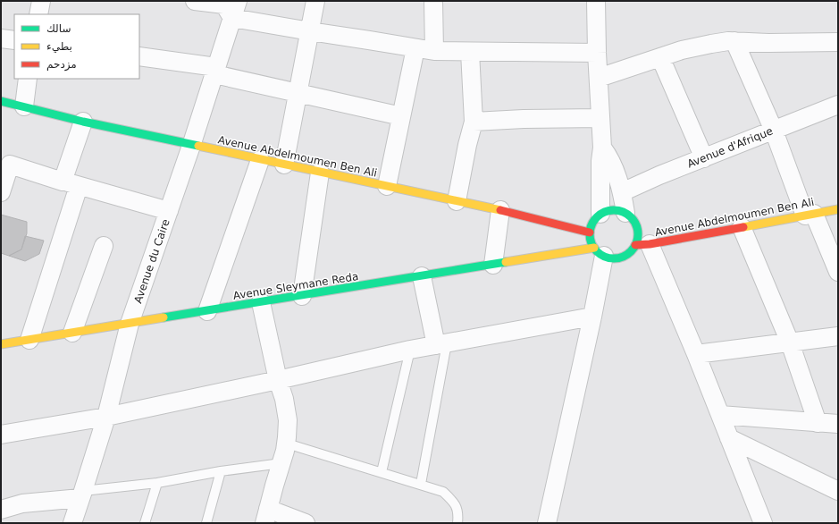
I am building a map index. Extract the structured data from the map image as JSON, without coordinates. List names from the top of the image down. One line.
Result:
{"streets":{"street":["Avenue d'Afrique","Avenue Abdelmoumen Ben Ali","Avenue du Caire","Avenue Sleymane Reda"]},"crossings":[["Avenue Abdelmoumen Ben Ali","Avenue du Caire"],["Avenue Abdelmoumen Ben Ali","Avenue Sleymane Reda"],["Avenue du Caire","Avenue Sleymane Reda"]],"legend":["سالك","بطيء","مزدحم"]}
